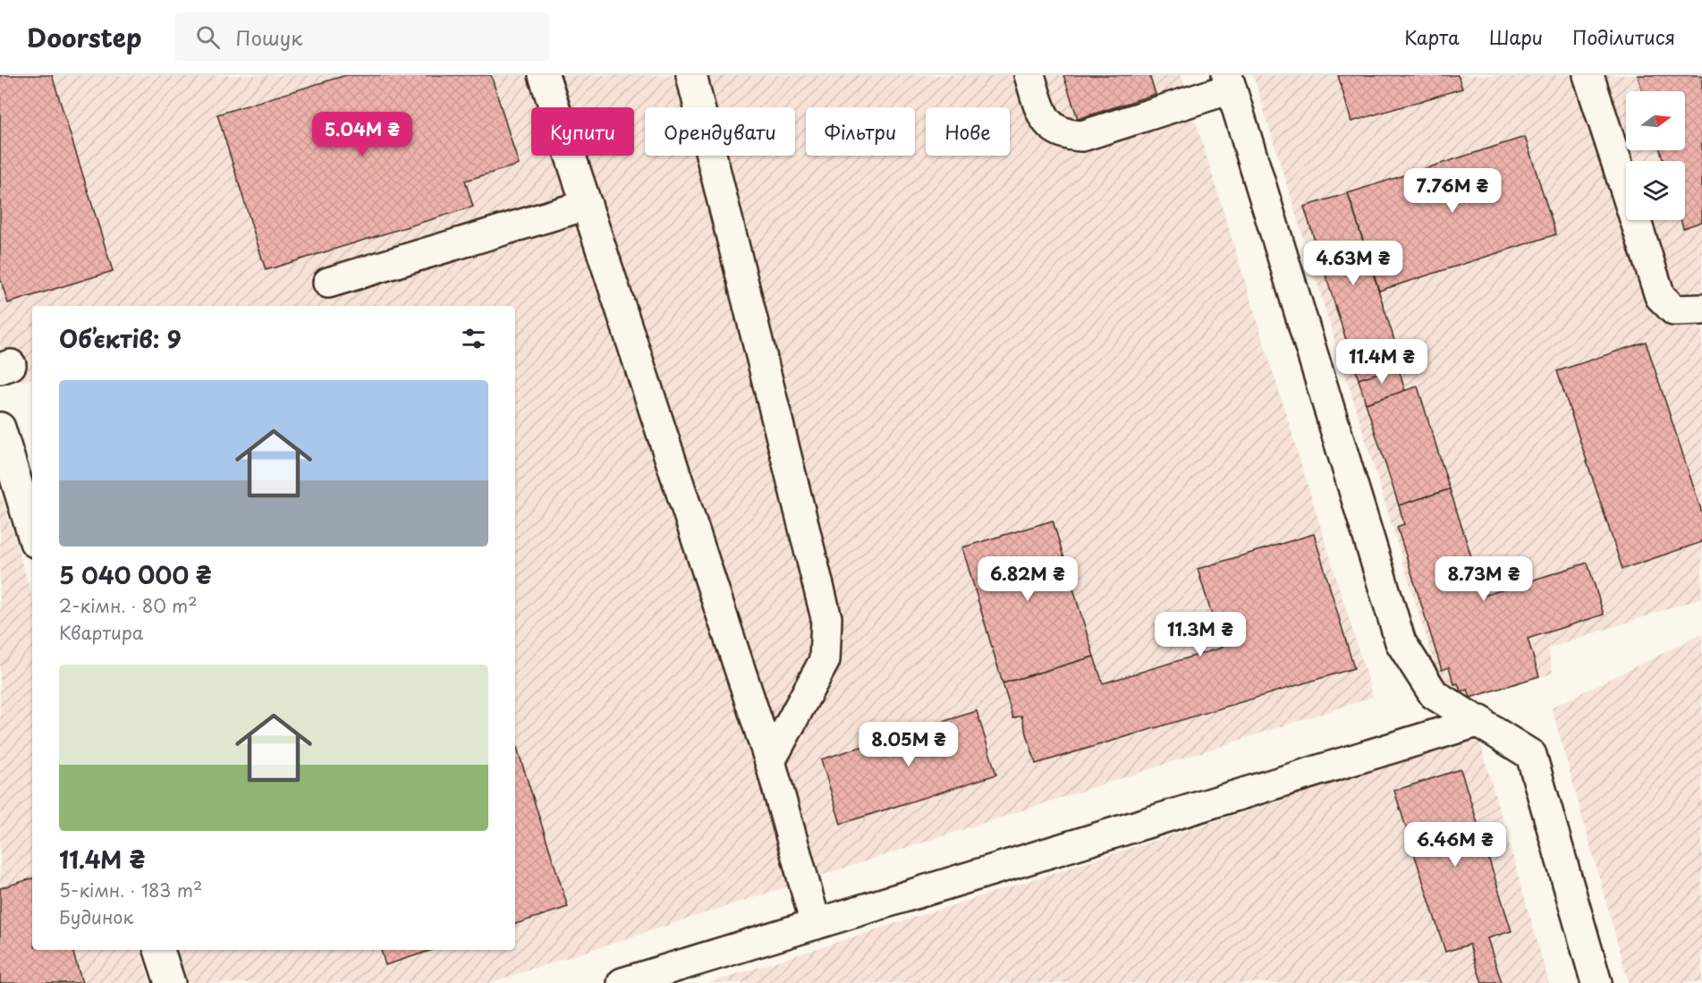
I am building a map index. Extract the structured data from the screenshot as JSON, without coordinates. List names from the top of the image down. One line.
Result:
{"north":"right","page":{"header":"Doorstep","search":"Пошук","nav":["Карта","Шари","Поділитися"],"chip":["Купити","Орендувати","Фільтри","Нове"],"price":["5.04M ₴","7.76M ₴","4.63M ₴","11.4M ₴","6.82M ₴","8.73M ₴","11.3M ₴","8.05M ₴","6.46M ₴"],"heading":"Об’єктів: 9","list":[{"name":"5 040 000 ₴","note":"2-кімн. · 80 m² · Квартира"},{"name":"11.4M ₴","note":"5-кімн. · 183 m² · Будинок"}]}}
